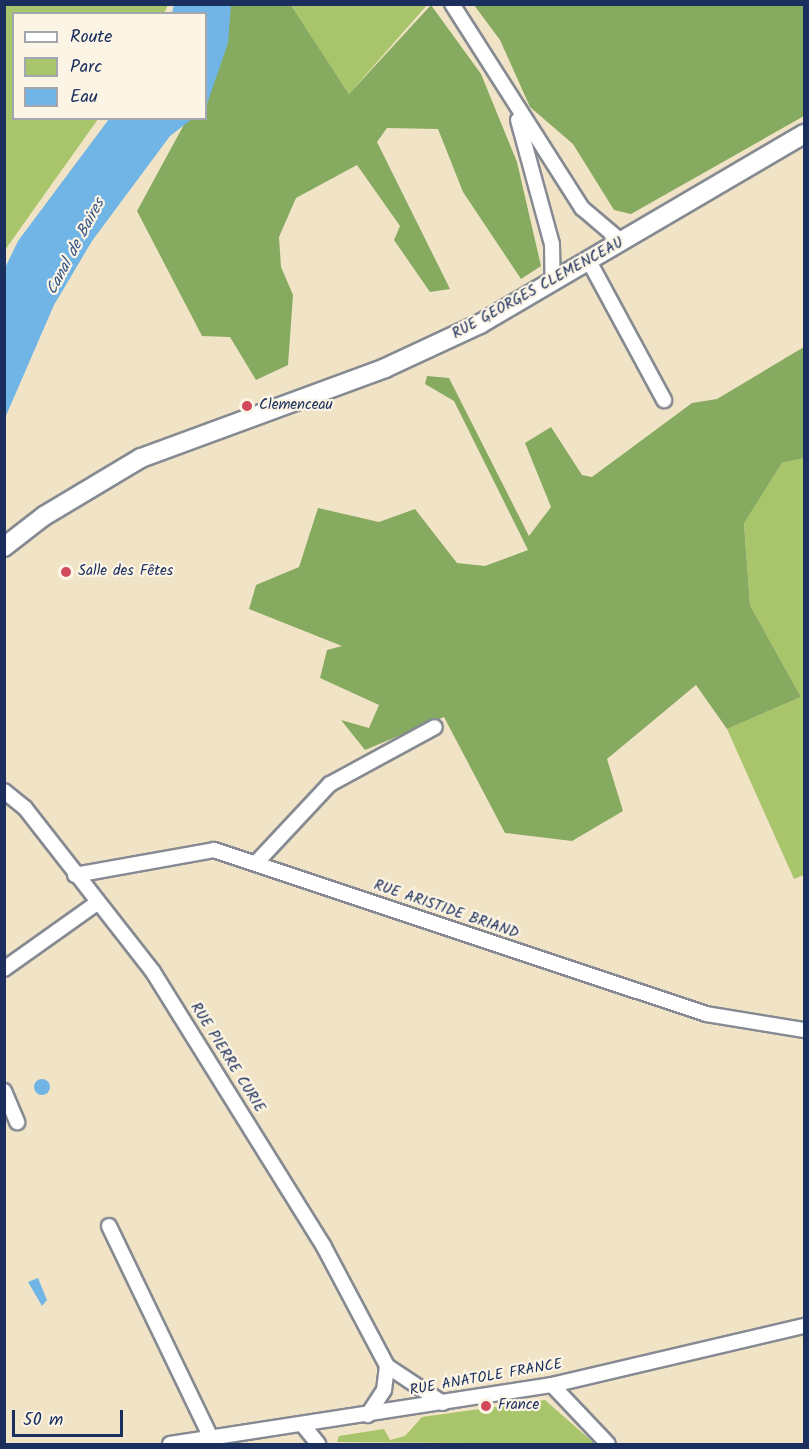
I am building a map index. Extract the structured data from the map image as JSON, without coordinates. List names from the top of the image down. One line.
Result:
{"streets":{"main road":["RUE GEORGES CLEMENCEAU"],"street":["RUE ARISTIDE BRIAND","RUE PIERRE CURIE","RUE ANATOLE FRANCE"]},"crossings":[["RUE ARISTIDE BRIAND","RUE PIERRE CURIE"],["RUE PIERRE CURIE","RUE ANATOLE FRANCE"]],"water":["Canal de Baires"],"places":["Clemenceau","Salle des Fêtes","France"],"legend":["Route","Parc","Eau"],"scale_bar":"50 m"}
